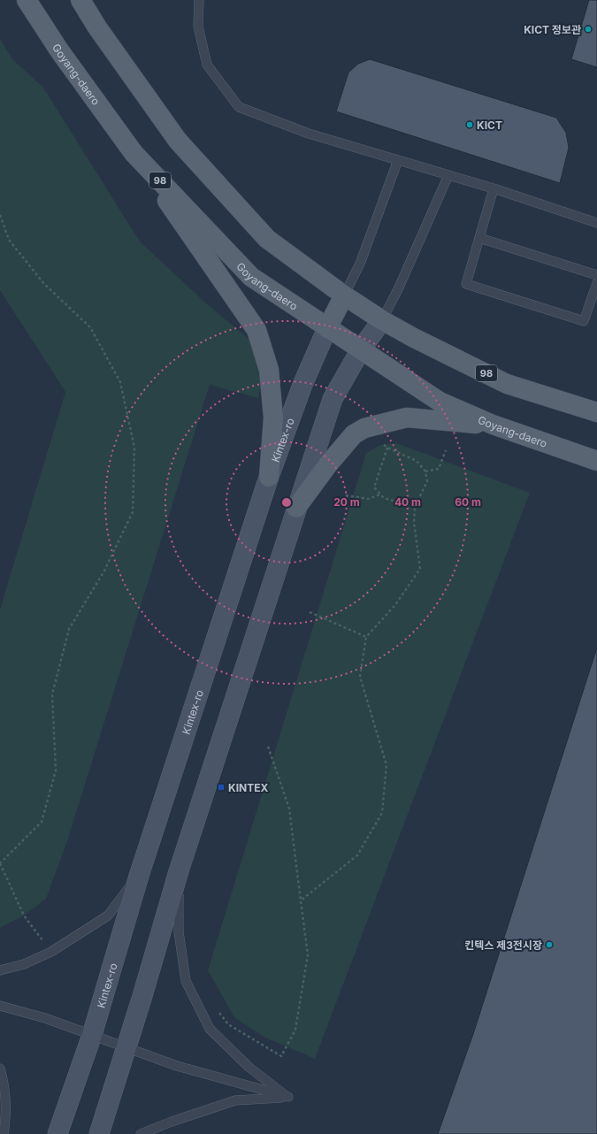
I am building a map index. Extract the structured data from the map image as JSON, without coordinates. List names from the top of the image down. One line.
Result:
{"streets":{"main road":["Goyang-daero","98","Kintex-ro"]},"crossings":[["Goyang-daero","Kintex-ro"],["98","Kintex-ro"]],"places":{"other":["KICT 정보관","KICT","킨텍스 제3전시장"],"transit":["KINTEX"]},"rings":["20 m","40 m","60 m"]}
